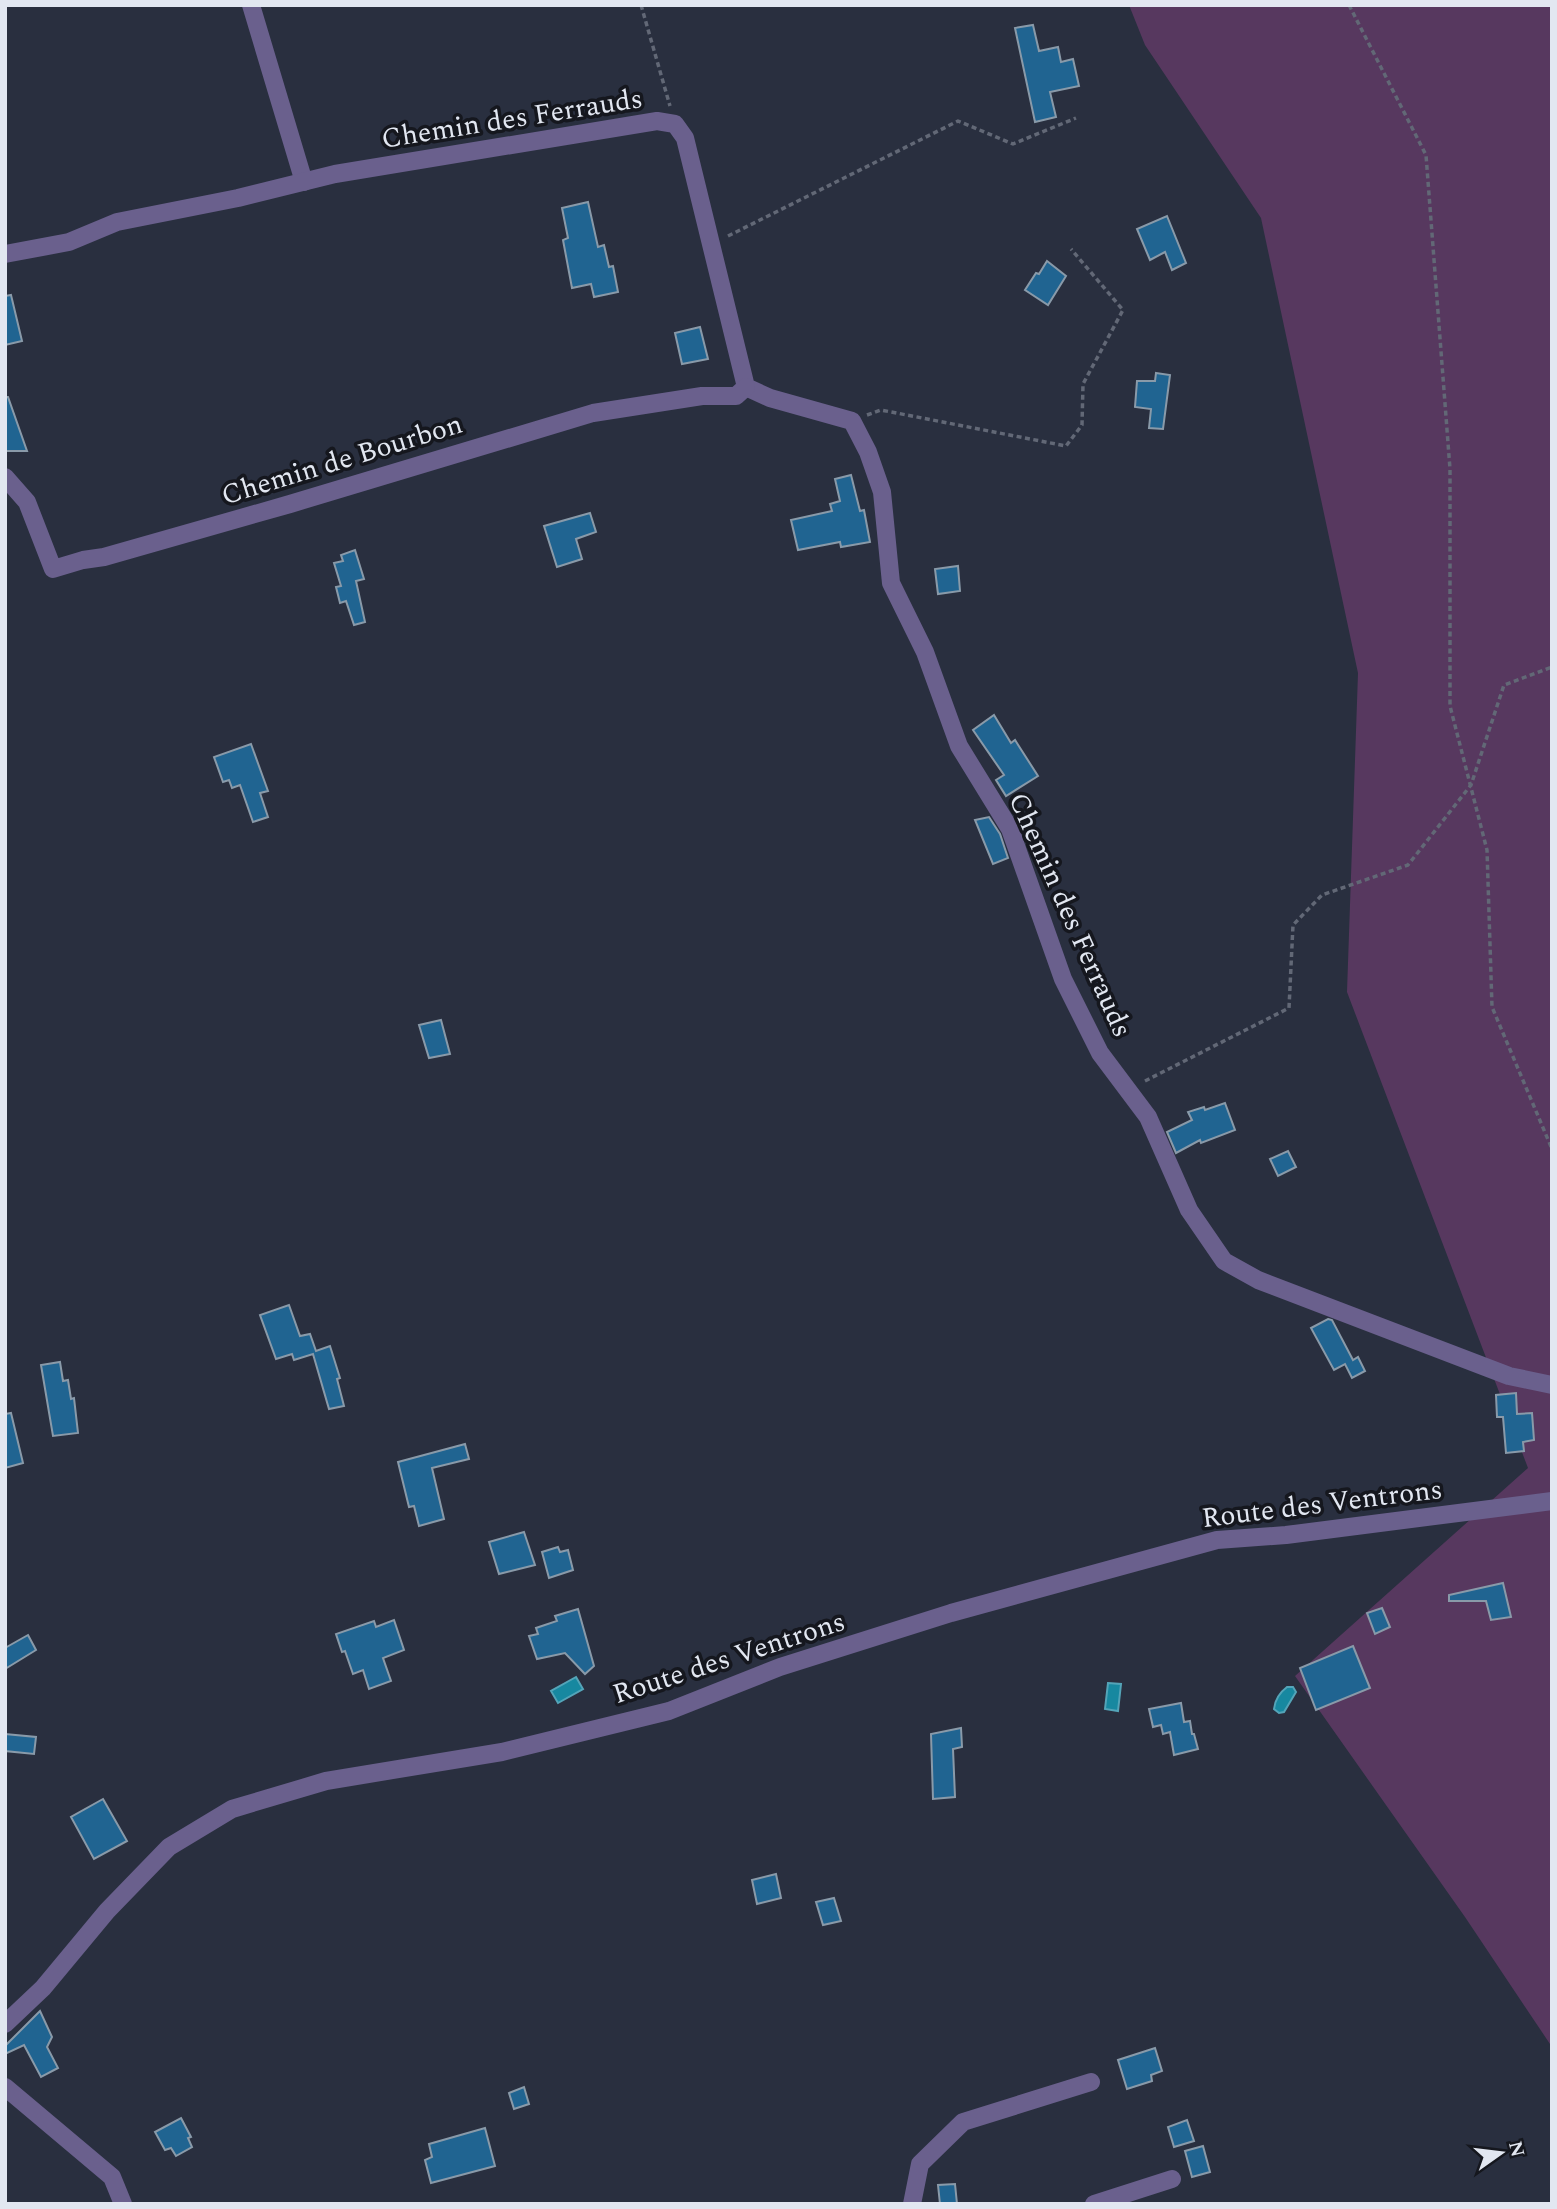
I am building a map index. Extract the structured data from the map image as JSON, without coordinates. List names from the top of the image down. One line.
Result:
{"streets":{"street":["Chemin des Ferrauds","Chemin de Bourbon","Route des Ventrons"]},"crossings":[["Chemin des Ferrauds","Chemin de Bourbon"]],"north":"right"}
